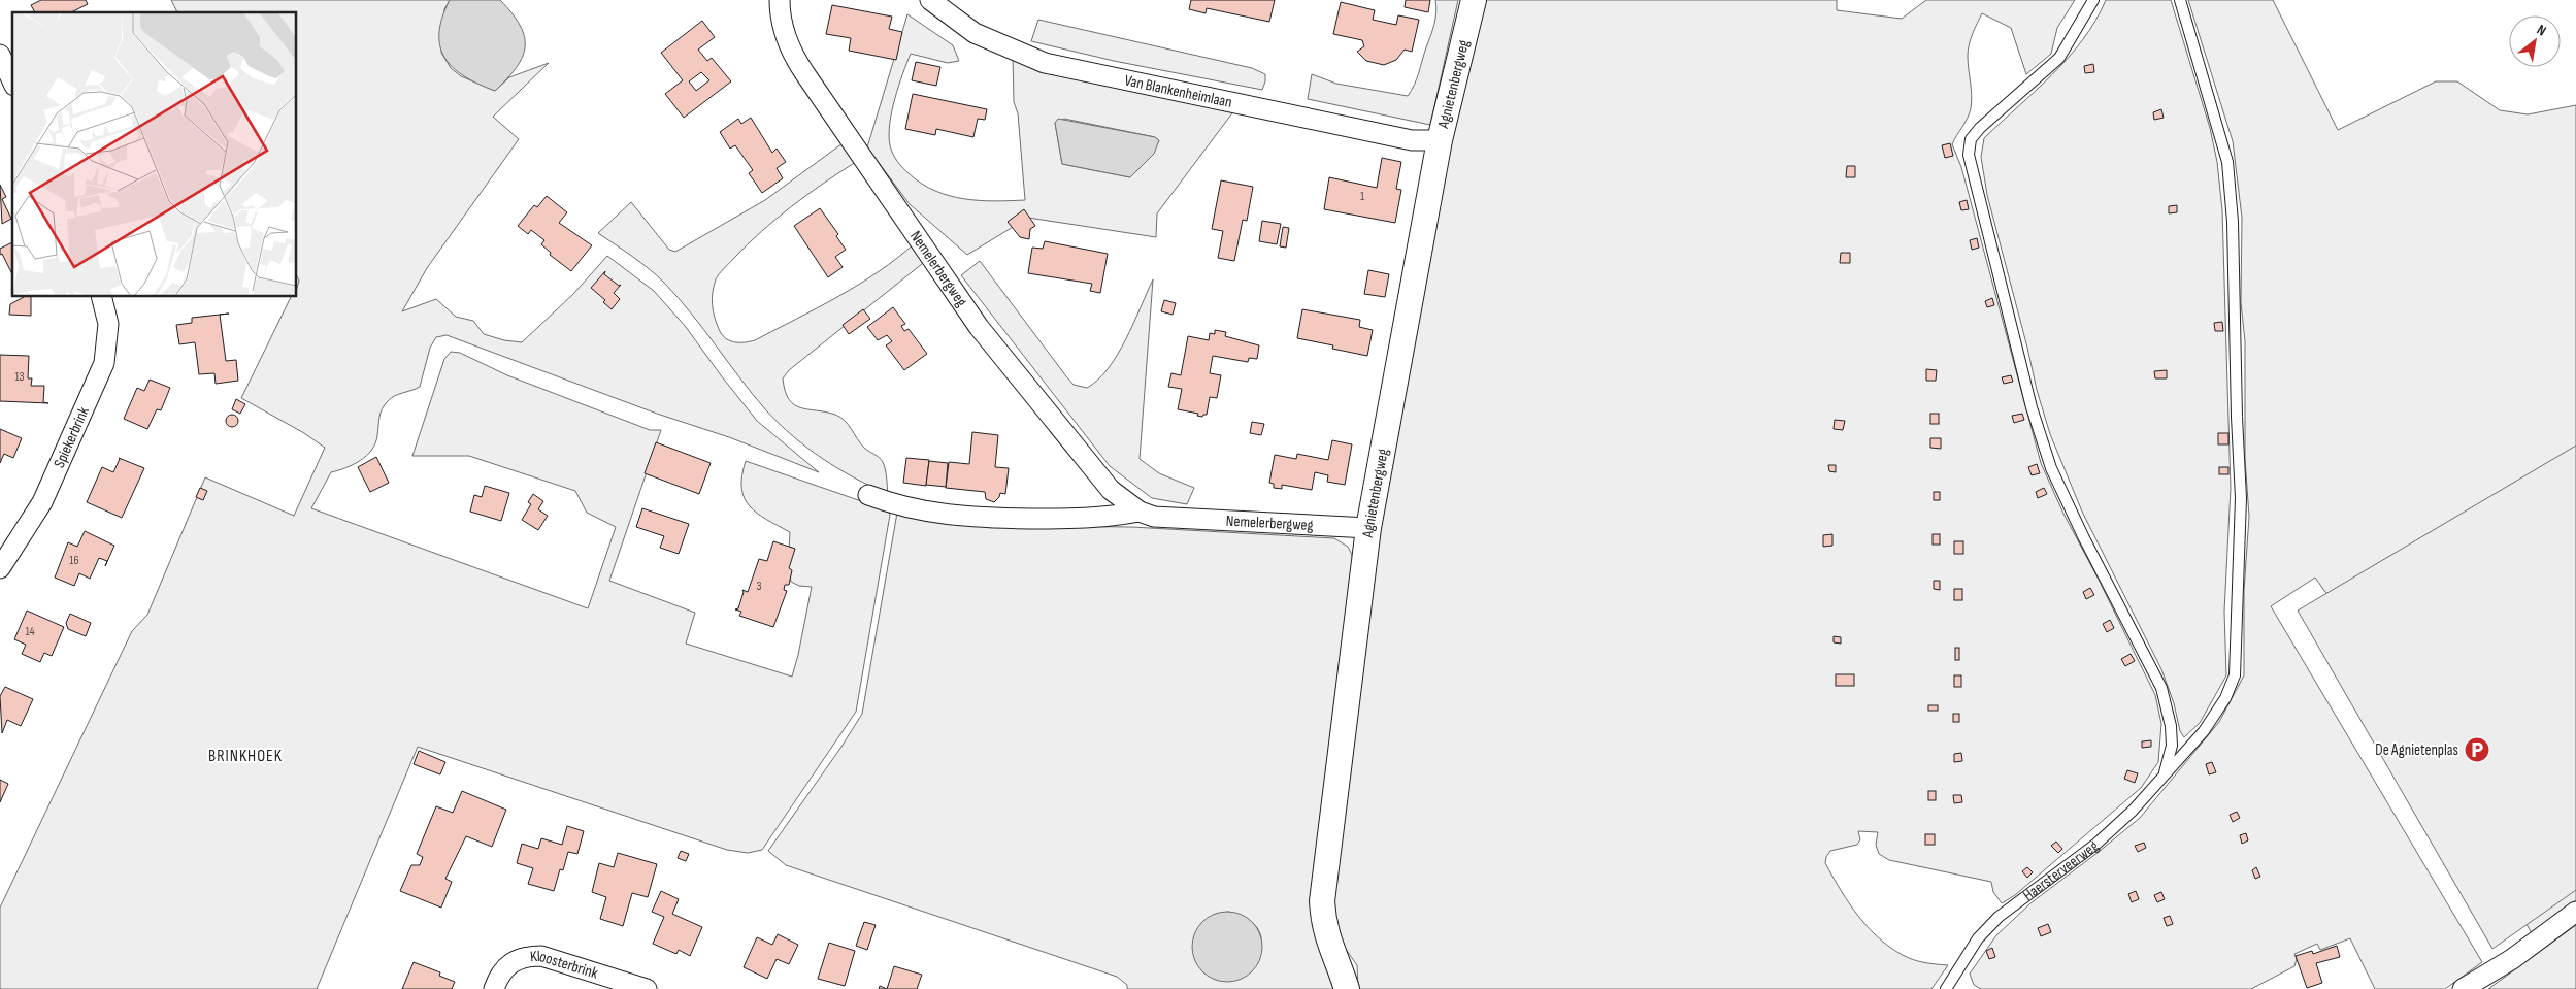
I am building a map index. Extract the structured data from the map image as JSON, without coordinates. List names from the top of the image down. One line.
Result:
{"streets":{"street":["Agnietenbergweg","Van Blankenheimlaan","Nemelerbergweg","Spiekerbrink","Kloosterbrink"],"lane":["Haersterveerweg"]},"crossings":[["Agnietenbergweg","Van Blankenheimlaan"],["Agnietenbergweg","Nemelerbergweg"]],"districts":["BRINKHOEK"],"places":{"parking":["De Agnietenplas"]},"house_numbers":["1","13","16","3","14"],"north":"top right"}
